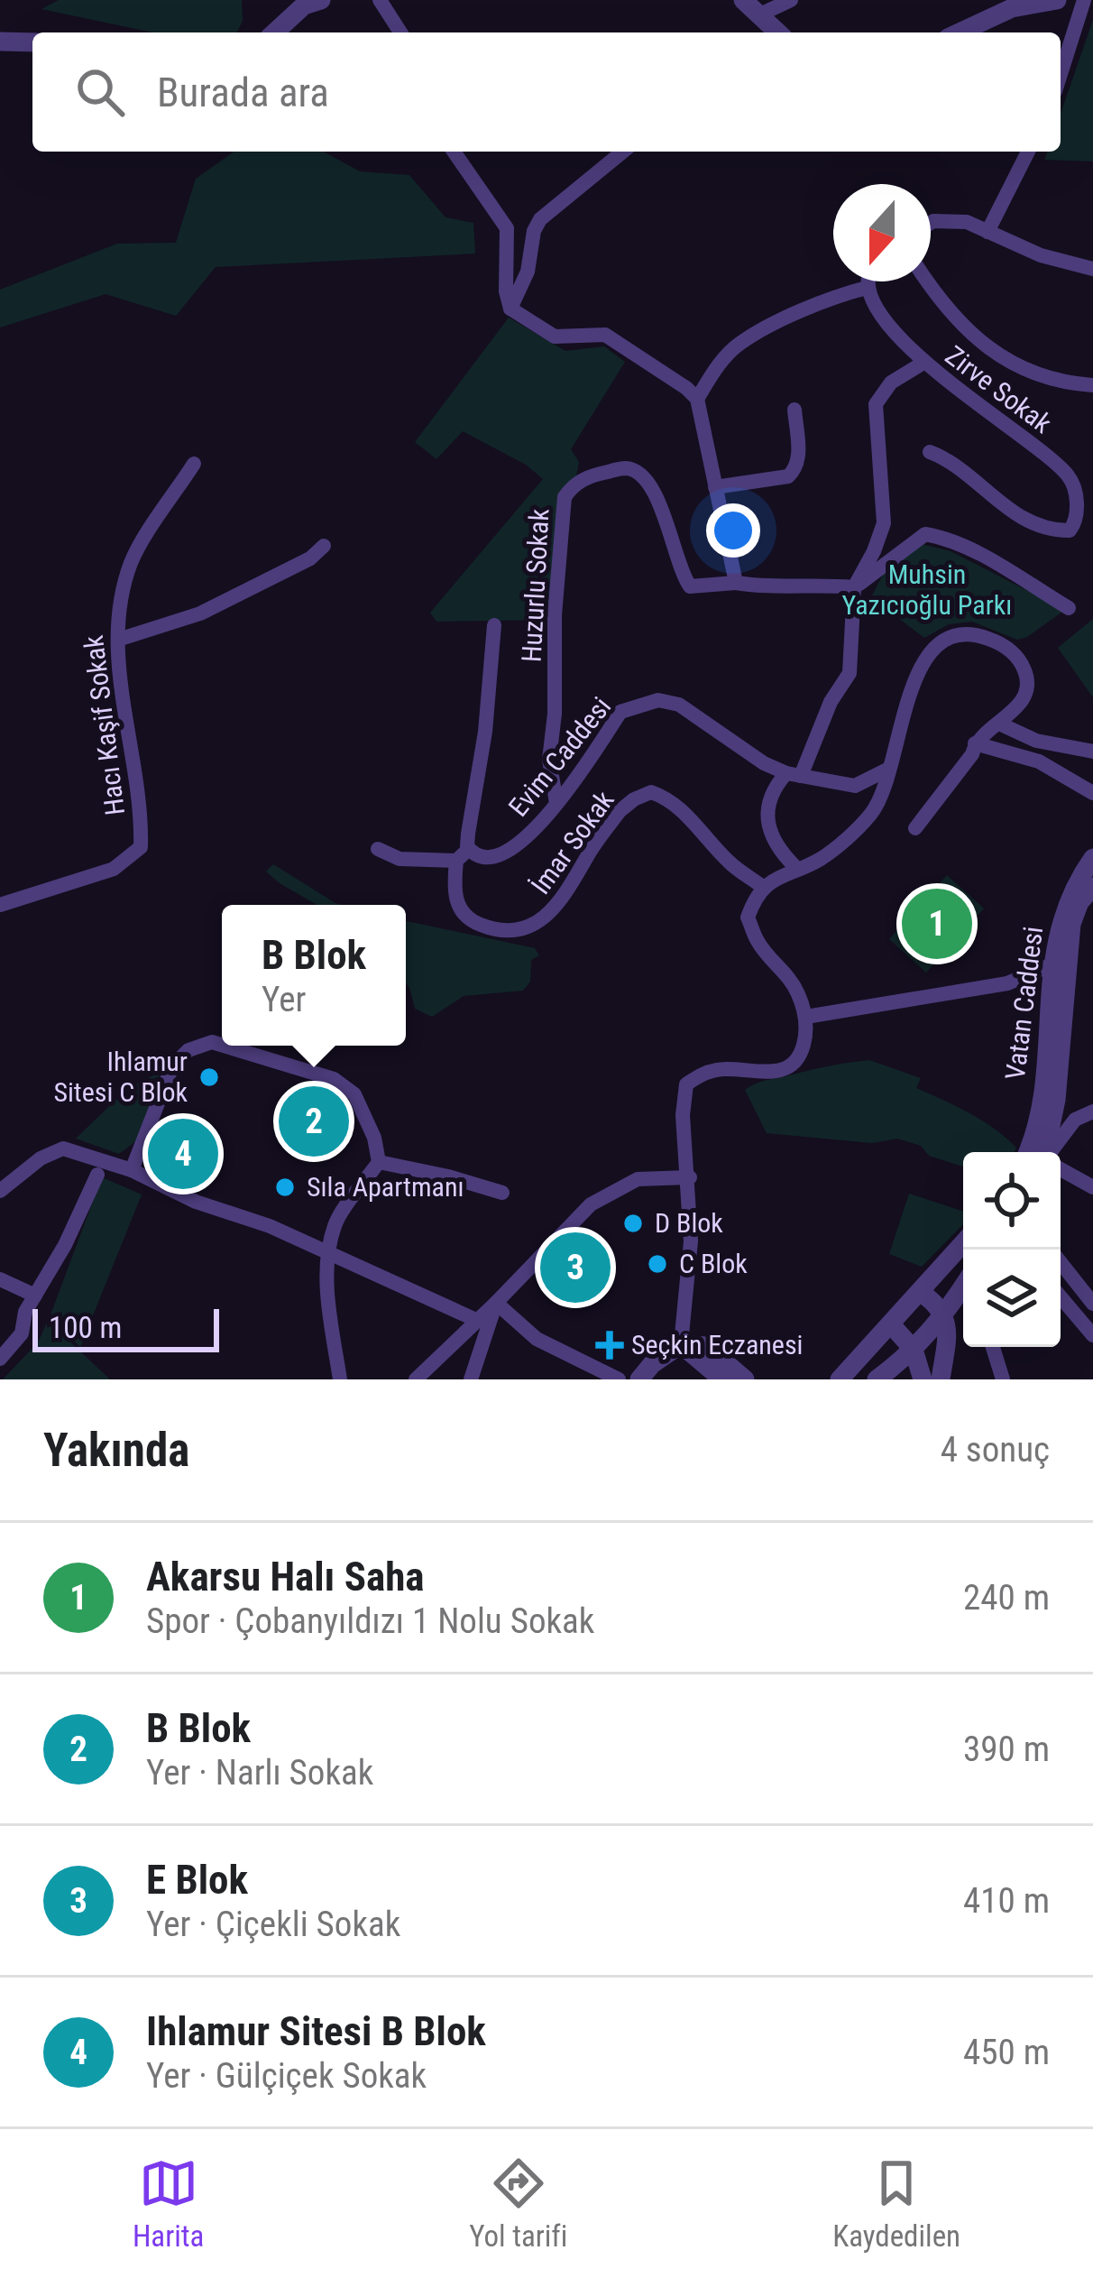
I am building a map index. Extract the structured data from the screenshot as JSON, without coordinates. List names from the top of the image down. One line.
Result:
{"streets":{"street":["Zirve Sokak","Huzurlu Sokak","Hacı Kaşif Sokak","Evim Caddesi","İmar Sokak","Vatan Caddesi"]},"crossings":[["Huzurlu Sokak","Evim Caddesi"],["Evim Caddesi","İmar Sokak"]],"parks":["Muhsin Yazıcıoğlu Parkı"],"places":{"other":["Ihlamur Sitesi C Blok","Sıla Apartmanı","D Blok","C Blok"],"health":["Seçkin Eczanesi"]},"scale_bar":"100 m","north":"bottom","page":{"search":"Burada ara","pins":["1","2","4","3"],"popup":["B Blok","Yer"],"scale":"100 m","heading":["Yakında","4 sonuç"],"list":[{"mark":"1","name":"Akarsu Halı Saha","note":"Spor · Çobanyıldızı 1 Nolu Sokak","value":"240 m"},{"mark":"2","name":"B Blok","note":"Yer · Narlı Sokak","value":"390 m"},{"mark":"3","name":"E Blok","note":"Yer · Çiçekli Sokak","value":"410 m"},{"mark":"4","name":"Ihlamur Sitesi B Blok","note":"Yer · Gülçiçek Sokak","value":"450 m"}],"nav":["Harita","Yol tarifi","Kaydedilen"]}}
